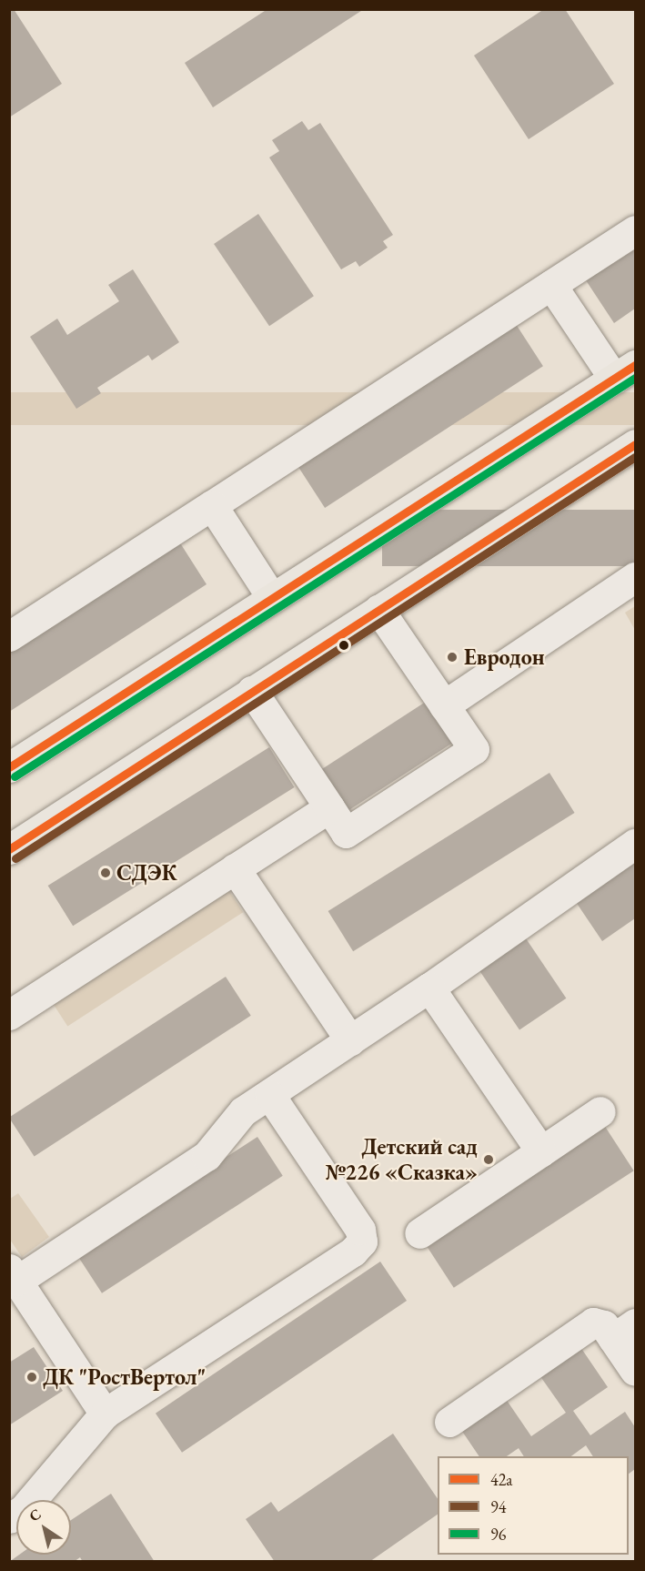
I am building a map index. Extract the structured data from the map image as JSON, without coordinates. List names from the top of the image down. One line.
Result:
{"places":["Евродон","СДЭК","Детский сад №226 «Сказка»","ДК \"РостВертол\""],"lines":["transit line 42a","transit line 96","transit line 94"],"legend":["42a","94","96"],"north":"top left"}
